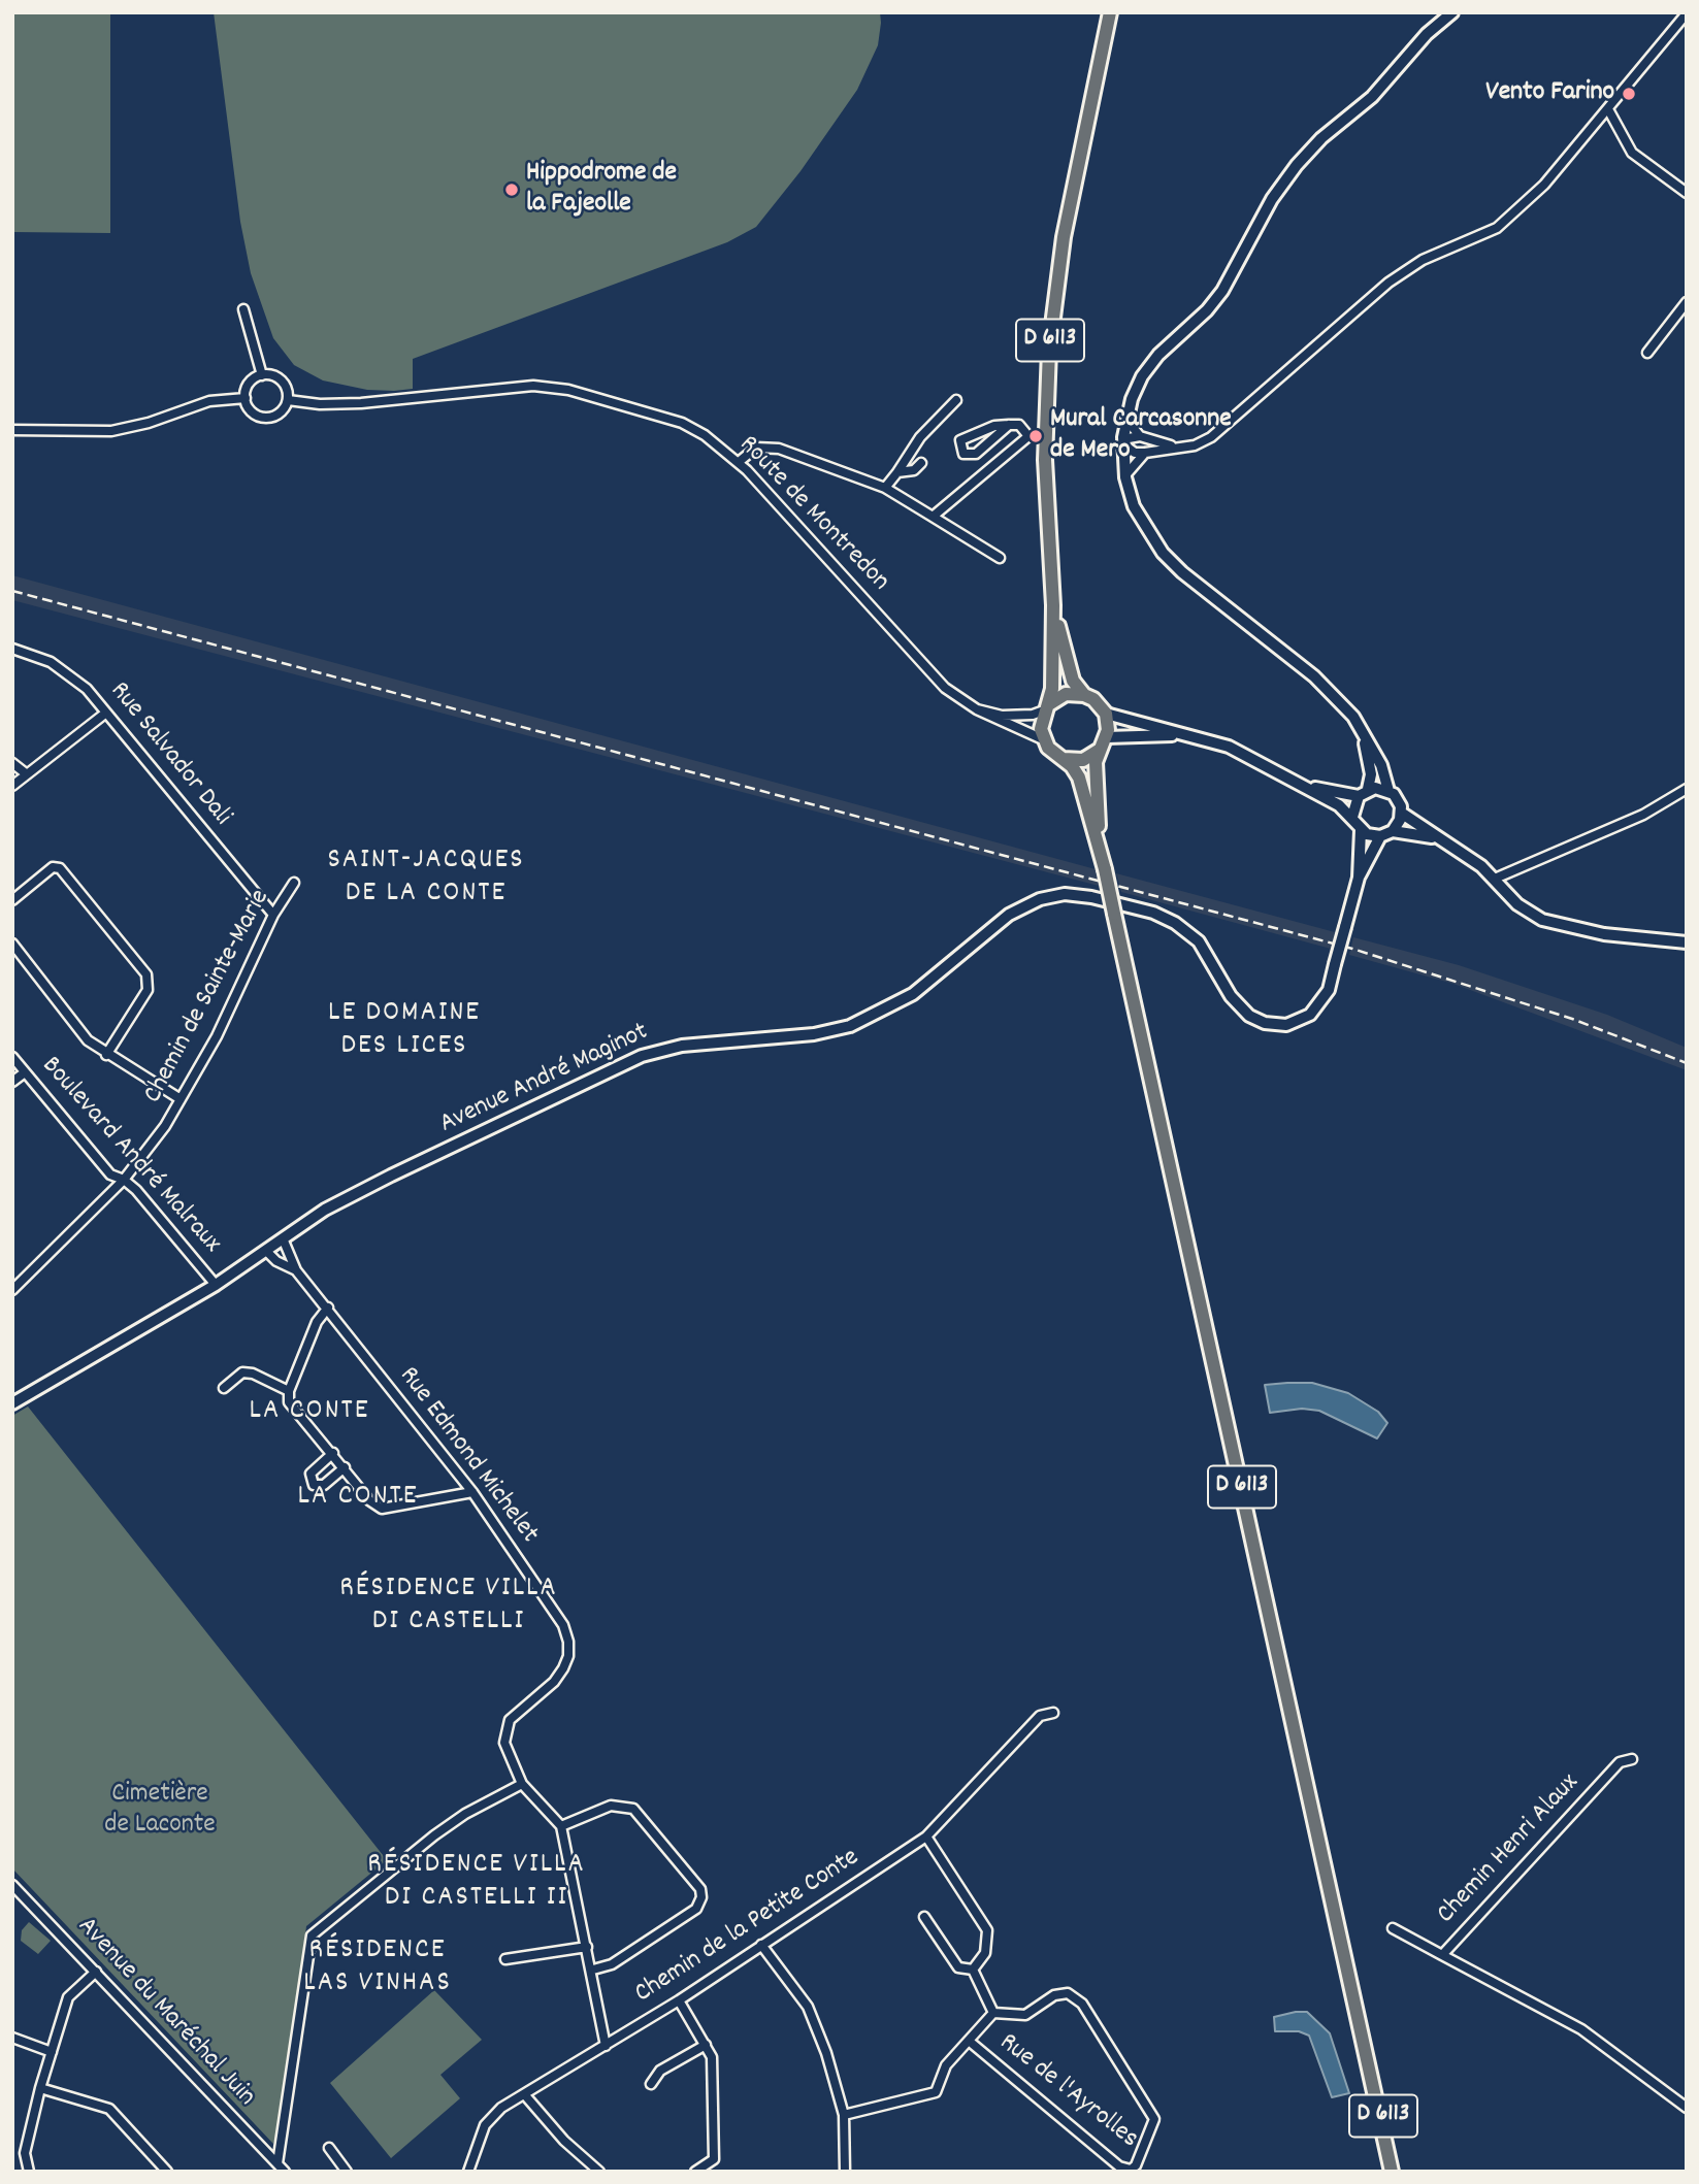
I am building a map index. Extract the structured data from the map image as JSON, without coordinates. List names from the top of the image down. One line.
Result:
{"streets":{"main road":["D 6113"],"street":["Route de Montredon","Rue Salvador Dali","Chemin de Sainte-Marie","Avenue André Maginot","Boulevard André Malraux","Rue Edmond Michelet","Chemin Henri Alaux","Chemin de la Petite Conte","Avenue du Maréchal Juin","Rue de l'Ayrolles"]},"crossings":[["Rue Salvador Dali","Chemin de Sainte-Marie"],["Chemin de Sainte-Marie","Boulevard André Malraux"],["Avenue André Maginot","Boulevard André Malraux"],["Avenue André Maginot","Rue Edmond Michelet"]],"districts":["SAINT-JACQUES DE LA CONTE","LE DOMAINE DES LICES","LA CONTE","LA CONTE","RÉSIDENCE VILLA DI CASTELLI","RÉSIDENCE VILLA DI CASTELLI II","RÉSIDENCE LAS VINHAS"],"parks":["Cimetière de Laconte"],"places":["Vento Farino","Hippodrome de la Fajeolle","Mural Carcasonne de Mero"]}
